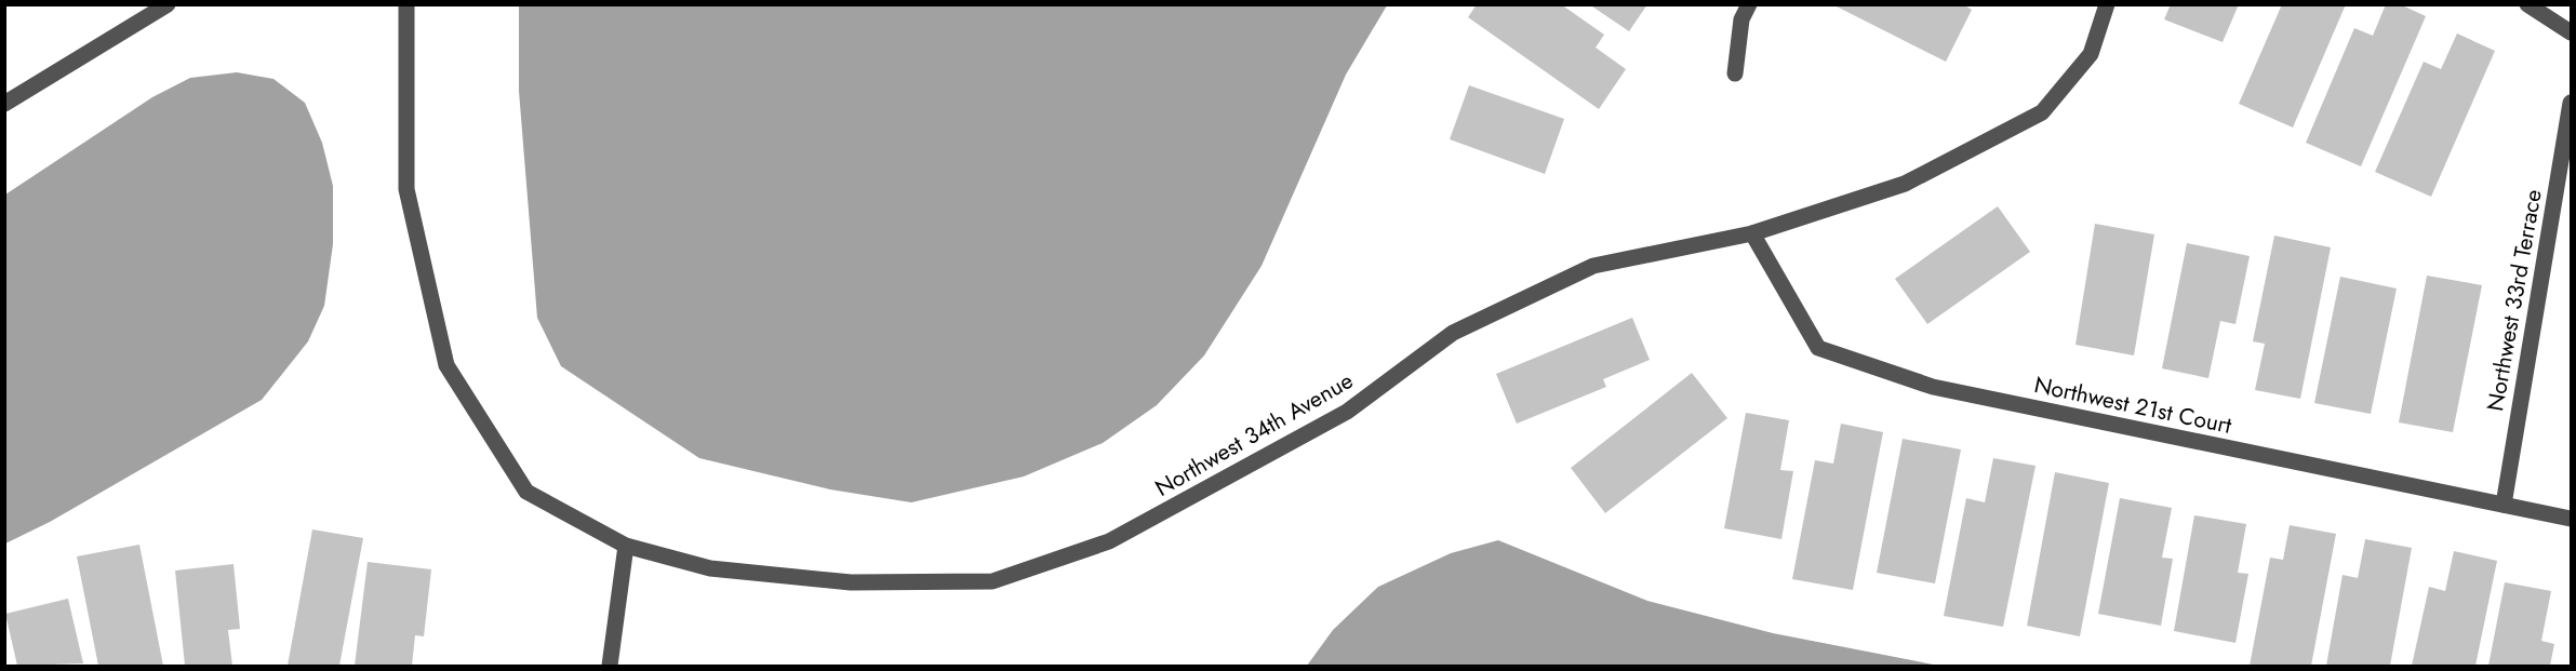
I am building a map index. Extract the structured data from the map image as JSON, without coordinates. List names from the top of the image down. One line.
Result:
{"streets":{"street":["Northwest 33rd Terrace","Northwest 21st Court","Northwest 34th Avenue"]},"crossings":[["Northwest 33rd Terrace","Northwest 21st Court"],["Northwest 21st Court","Northwest 34th Avenue"]]}
